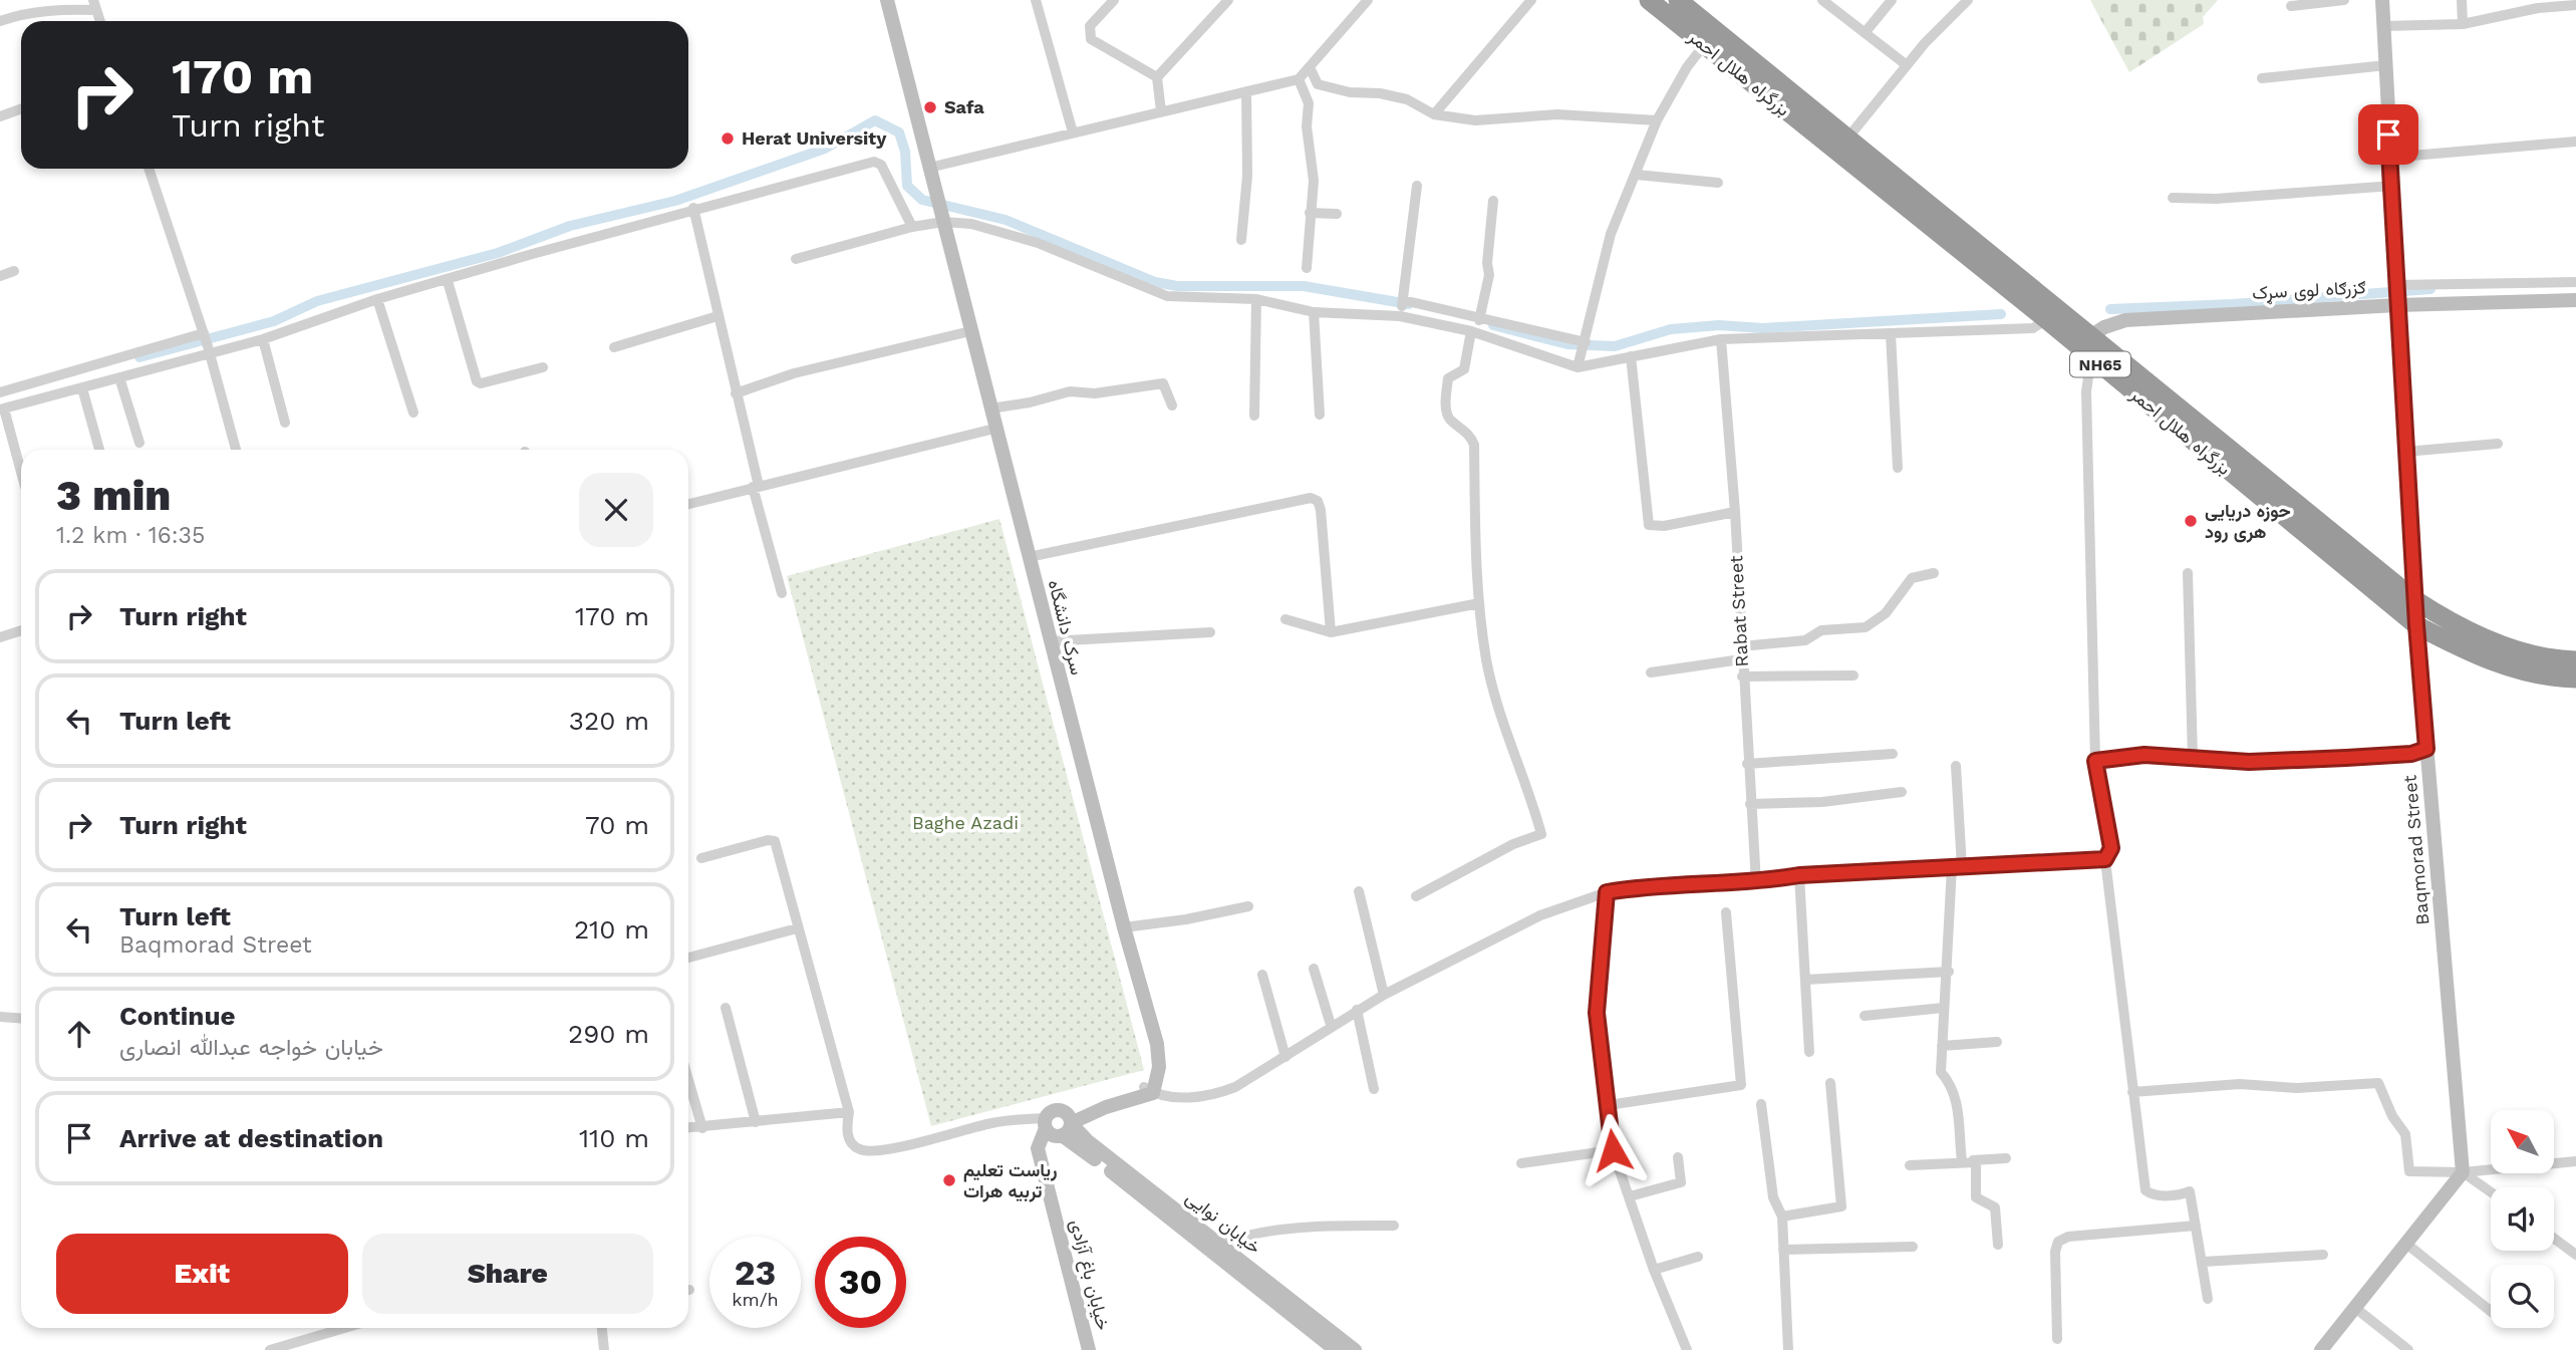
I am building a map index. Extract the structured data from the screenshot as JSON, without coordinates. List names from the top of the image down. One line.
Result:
{"streets":{"highway":["بزرگراه هلال احمر","NH65"],"street":["ګزرګاه لوی سړک","Rabat Street","سرک دانشگاه","Baqmorad Street","خیابان نوایی","خیابان باغ آزادی"]},"crossings":[["بزرگراه هلال احمر","ګزرګاه لوی سړک"],["بزرگراه هلال احمر","Baqmorad Street"],["ګزرګاه لوی سړک","Baqmorad Street"]],"parks":["Baghe Azadi"],"places":["Safa","Herat University","حوزه دریایی هری رود","ریاست تعلیم تربیه هرات"],"north":"top left","page":{"turn":["170 m","Turn right"],"heading":["3 min","1.2 km · 16:35"],"list":[{"name":"Turn right","value":"170 m"},{"name":"Turn left","value":"320 m"},{"name":"Turn right","value":"70 m"},{"name":"Turn left","note":"Baqmorad Street","value":"210 m"},{"name":"Continue","note":"خیابان خواجه عبدالله انصاری","value":"290 m"},{"name":"Arrive at destination","value":"110 m"}],"buttons":["Exit","Share"],"speed":"23 km/h","limit":"30"}}
